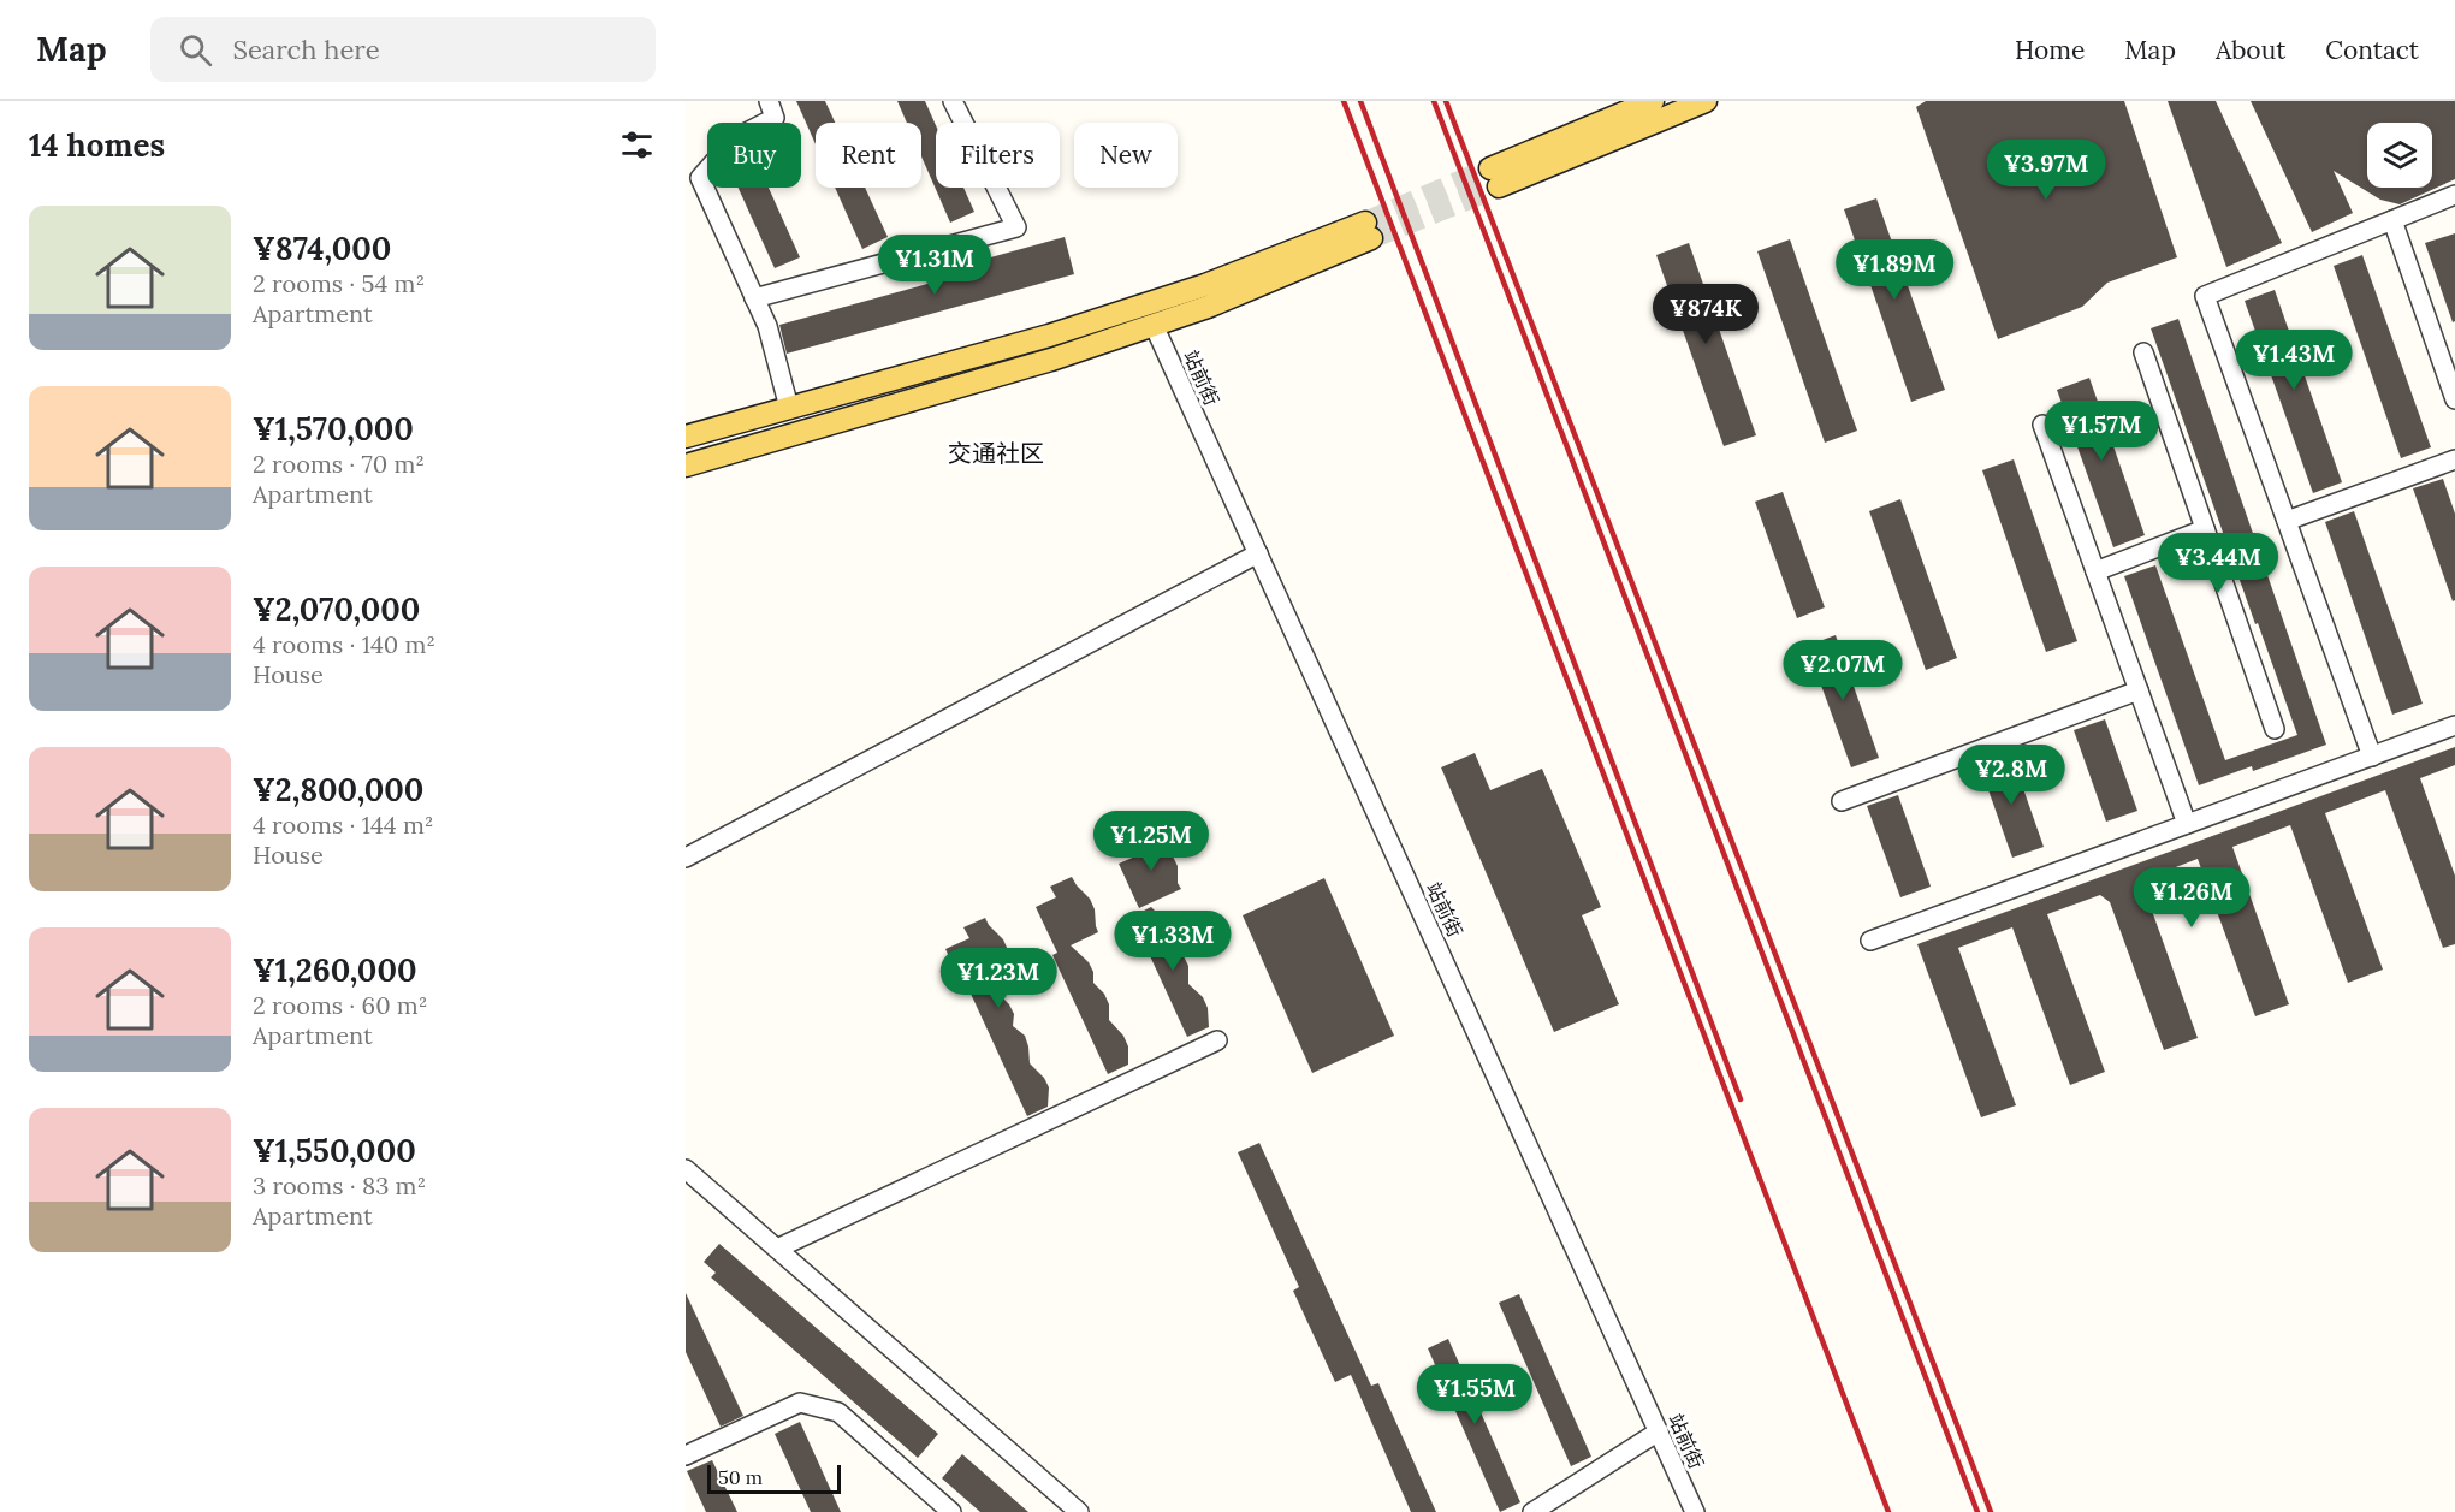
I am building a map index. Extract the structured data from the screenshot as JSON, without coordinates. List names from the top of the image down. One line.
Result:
{"streets":{"street":["站前街"]},"districts":["交通社区"],"scale_bar":"50 m","page":{"header":"Map","search":"Search here","nav":["Home","Map","About","Contact"],"heading":"14 homes","chip":["Buy","Rent","Filters","New"],"price":["¥3.97M","¥1.31M","¥1.89M","¥874K","¥1.43M","¥1.57M","¥3.44M","¥2.07M","¥2.8M","¥1.25M","¥1.26M","¥1.33M","¥1.23M","¥1.55M"],"list":[{"name":"¥874,000","note":"2 rooms · 54 m² · Apartment"},{"name":"¥1,570,000","note":"2 rooms · 70 m² · Apartment"},{"name":"¥2,070,000","note":"4 rooms · 140 m² · House"},{"name":"¥2,800,000","note":"4 rooms · 144 m² · House"},{"name":"¥1,260,000","note":"2 rooms · 60 m² · Apartment"},{"name":"¥1,550,000","note":"3 rooms · 83 m² · Apartment"}],"scale":"50 m"}}
